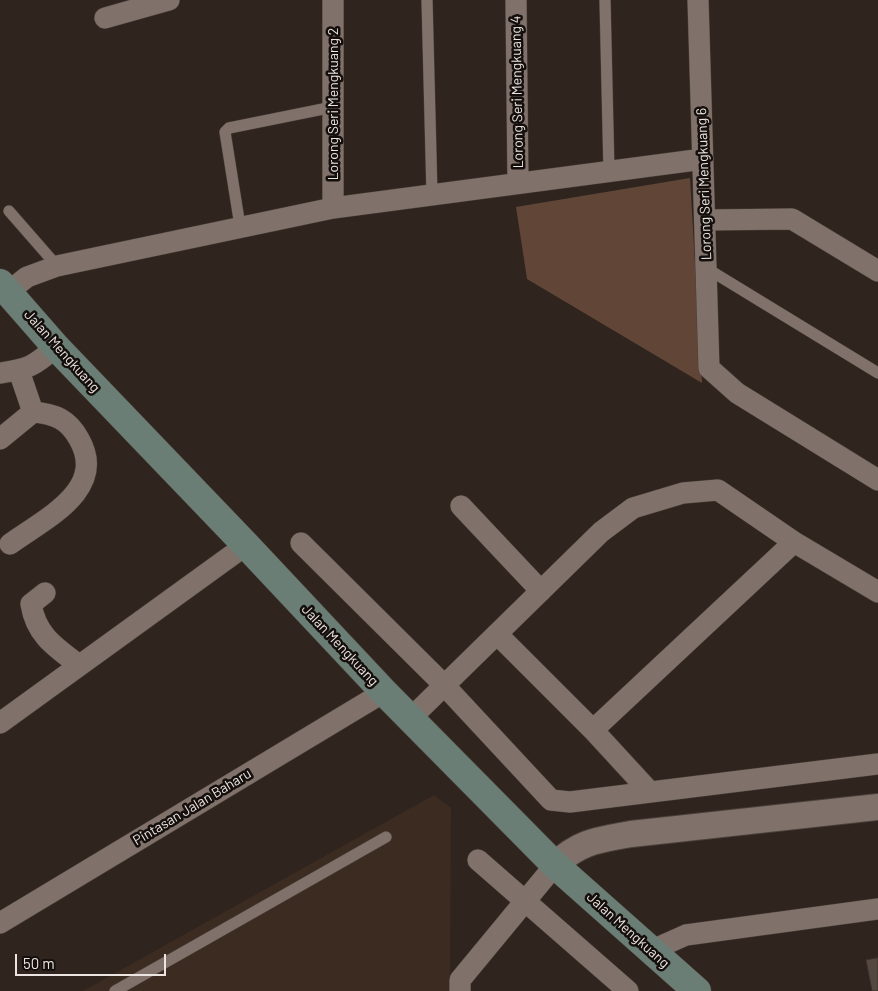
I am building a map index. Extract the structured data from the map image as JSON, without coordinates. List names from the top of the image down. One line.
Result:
{"streets":{"main road":["Jalan Mengkuang"],"street":["Lorong Seri Mengkuang 4","Lorong Seri Mengkuang 2","Lorong Seri Mengkuang 6","Pintasan Jalan Baharu"]},"crossings":[["Jalan Mengkuang","Pintasan Jalan Baharu"]],"scale_bar":"50 m"}
